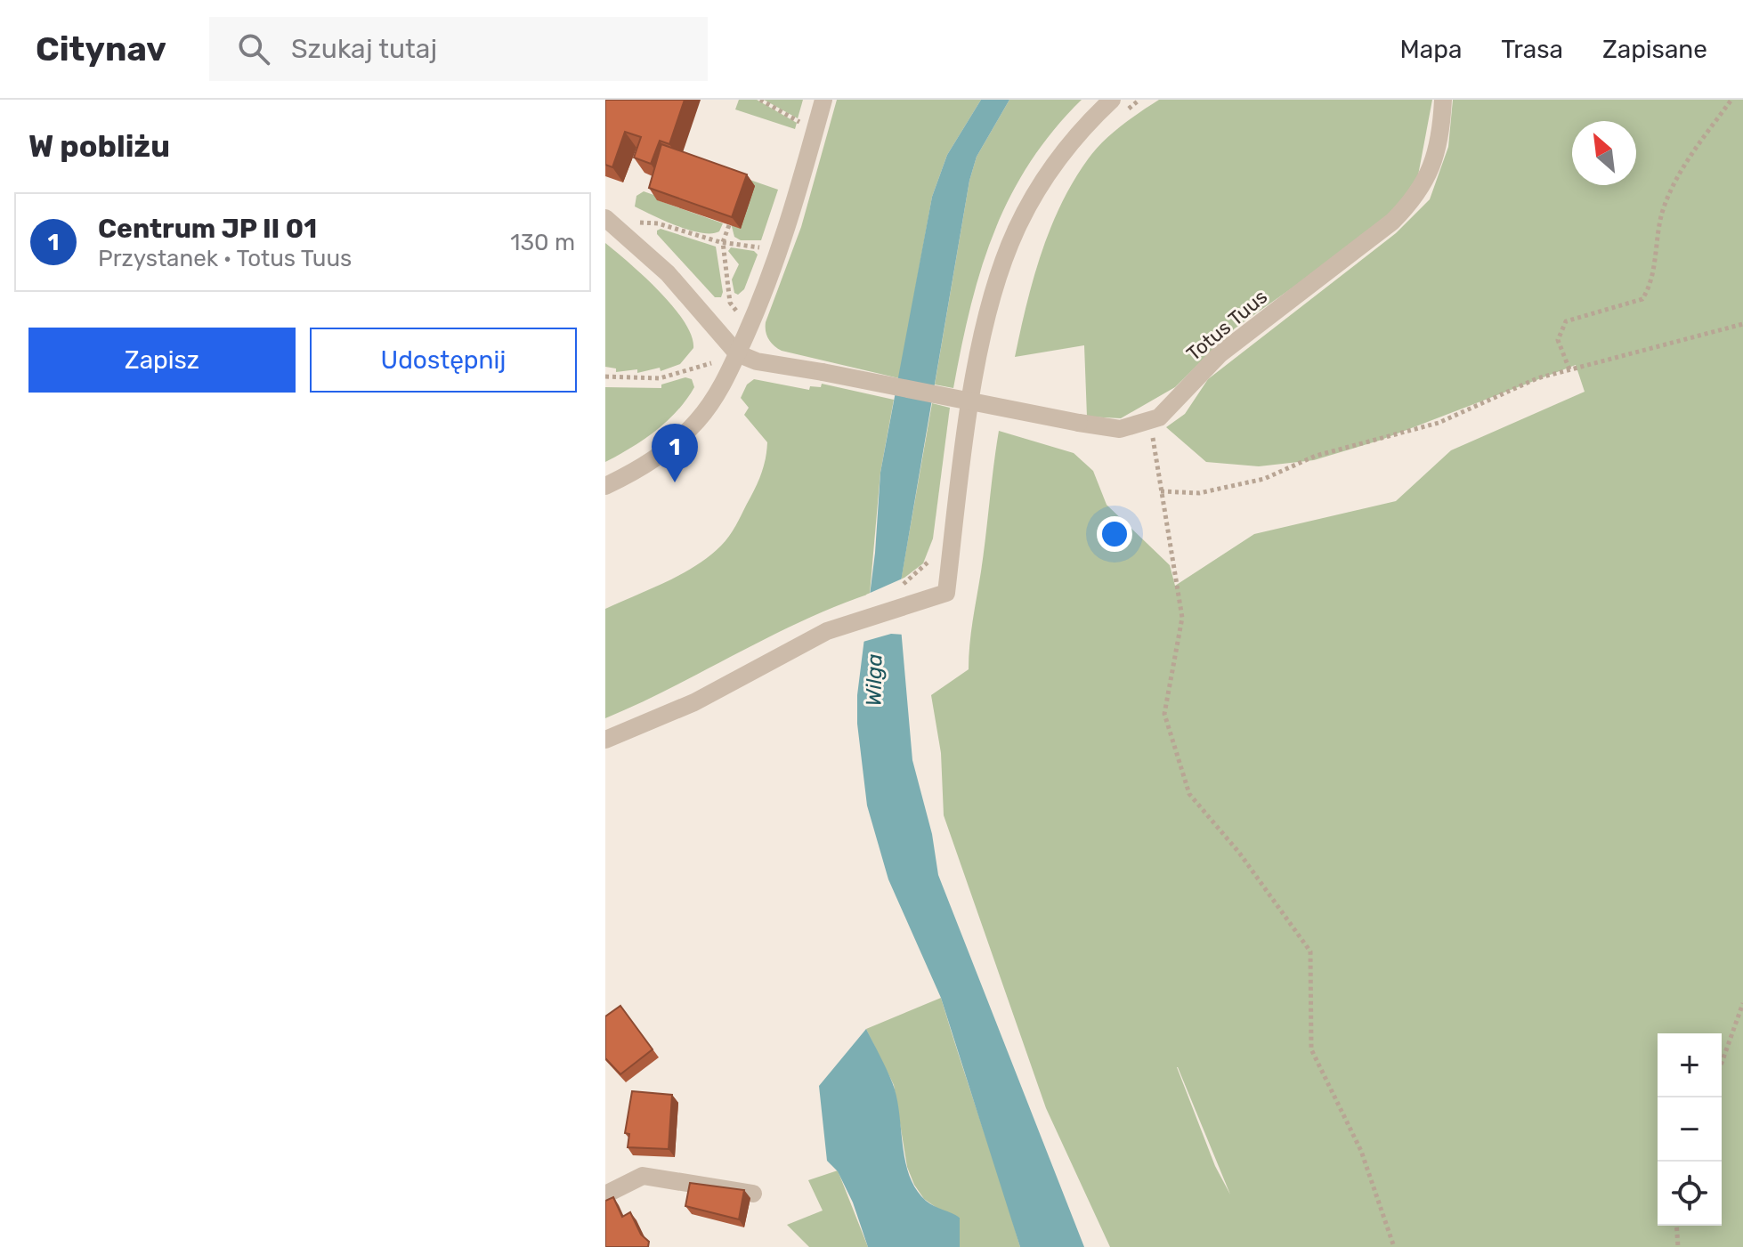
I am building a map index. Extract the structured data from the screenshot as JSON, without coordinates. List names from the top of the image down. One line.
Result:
{"streets":{"street":["Totus Tuus"]},"water":["Wilga"],"north":"top left","page":{"header":"Citynav","search":"Szukaj tutaj","nav":["Mapa","Trasa","Zapisane"],"heading":"W pobliżu","list":[{"mark":"1","name":"Centrum JP II 01","note":"Przystanek · Totus Tuus","value":"130 m"}],"buttons":["Zapisz","Udostępnij"],"pins":"1","map_buttons":["+","−"]}}
